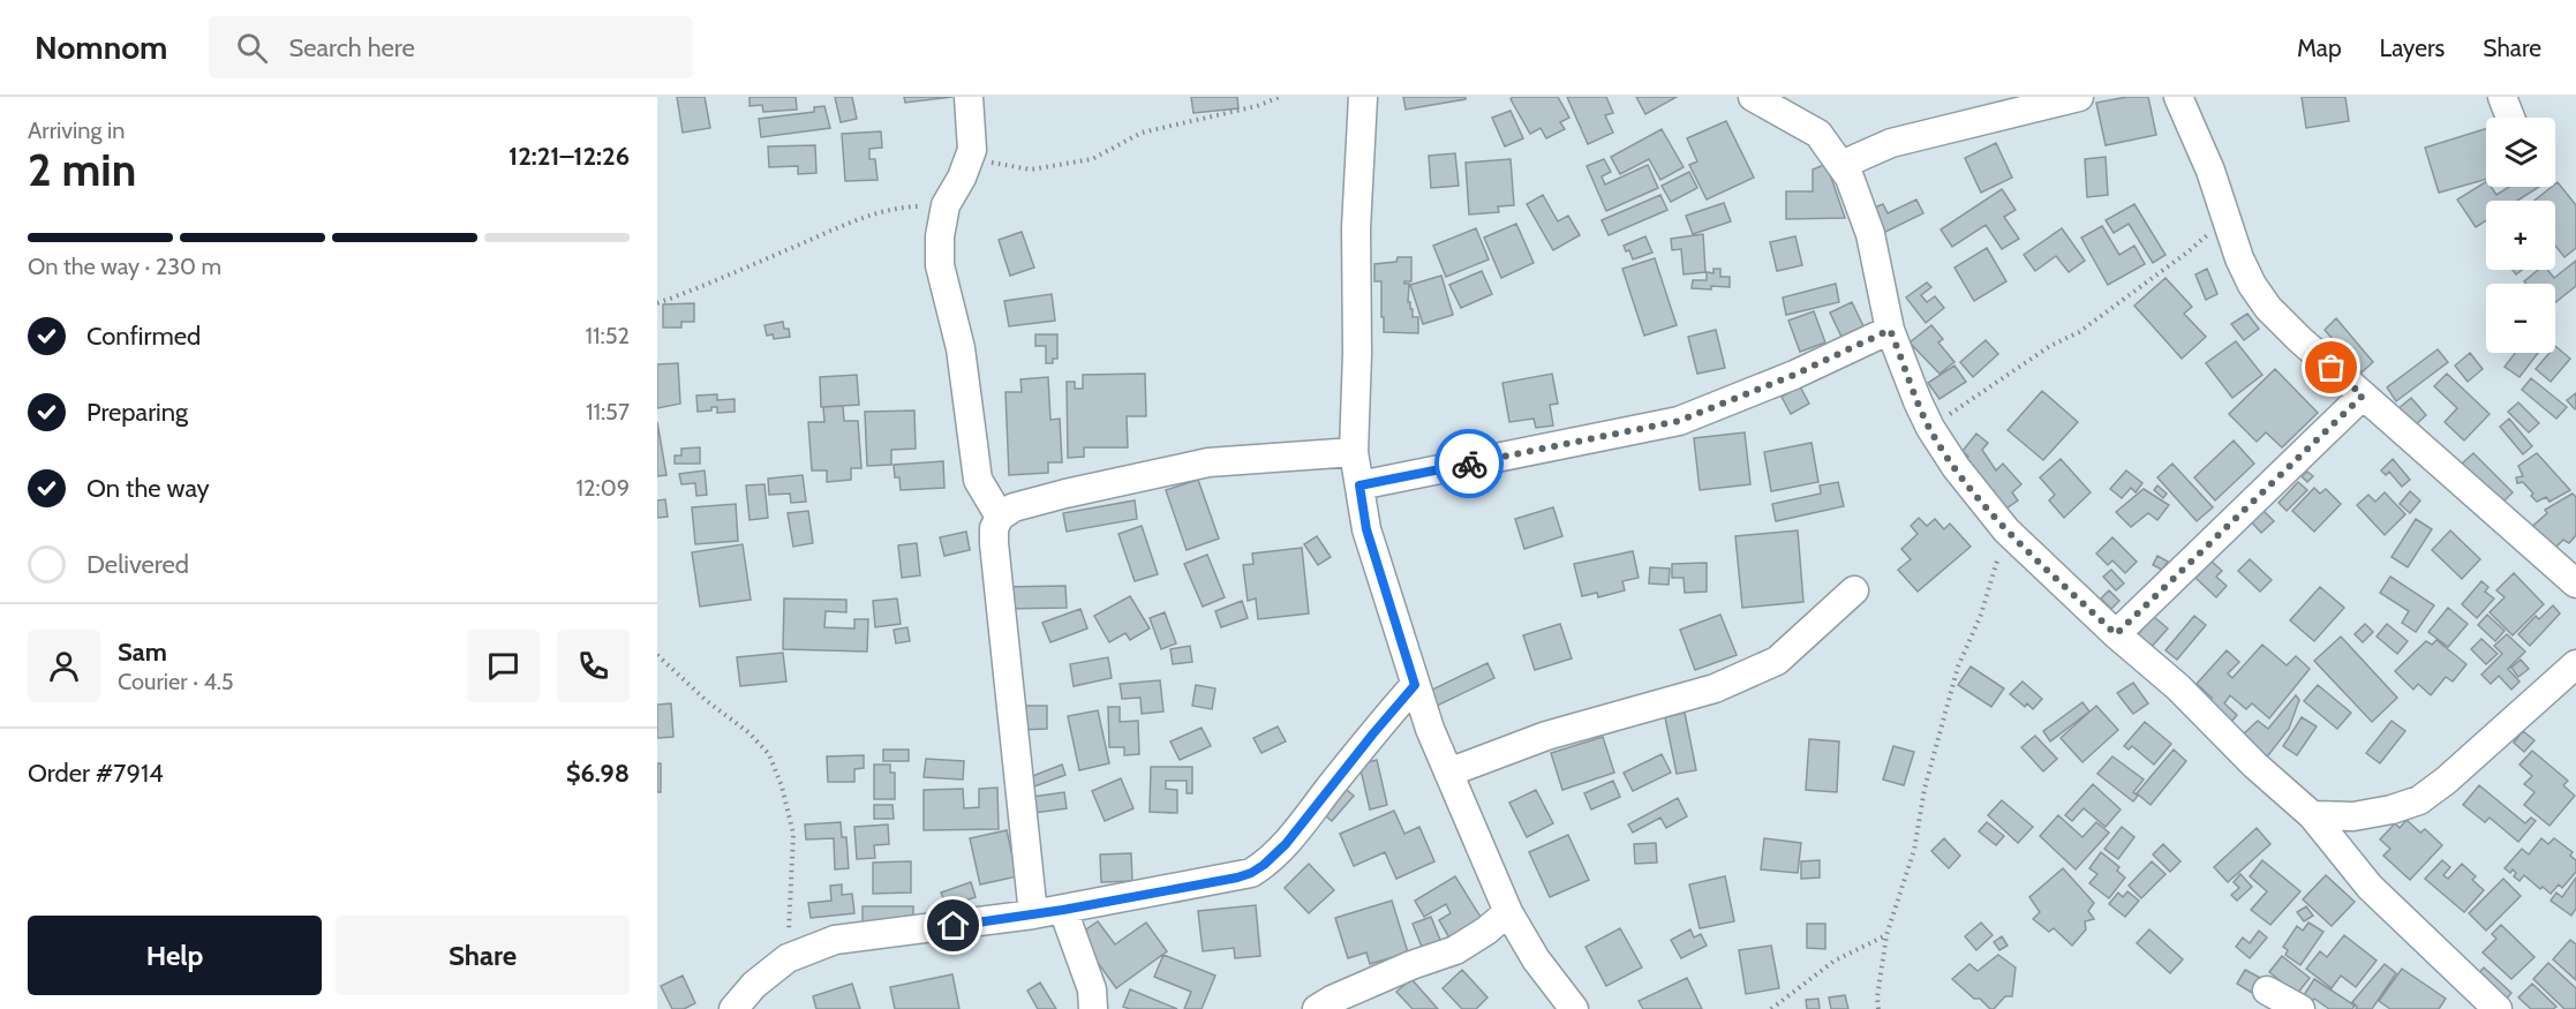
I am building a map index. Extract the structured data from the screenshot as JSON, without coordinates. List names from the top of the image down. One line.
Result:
{"page":{"header":"Nomnom","search":"Search here","nav":["Map","Layers","Share"],"heading":["2 min","Arriving in","12:21–12:26"],"panel":["Sam","Courier · 4.5","Order #7914","$6.98"],"map_buttons":["+","−"],"bar":"On the way · 230 m","list":[["Confirmed","11:52"],["Preparing","11:57"],["On the way","12:09"],"Delivered"],"buttons":["Help","Share"]}}
